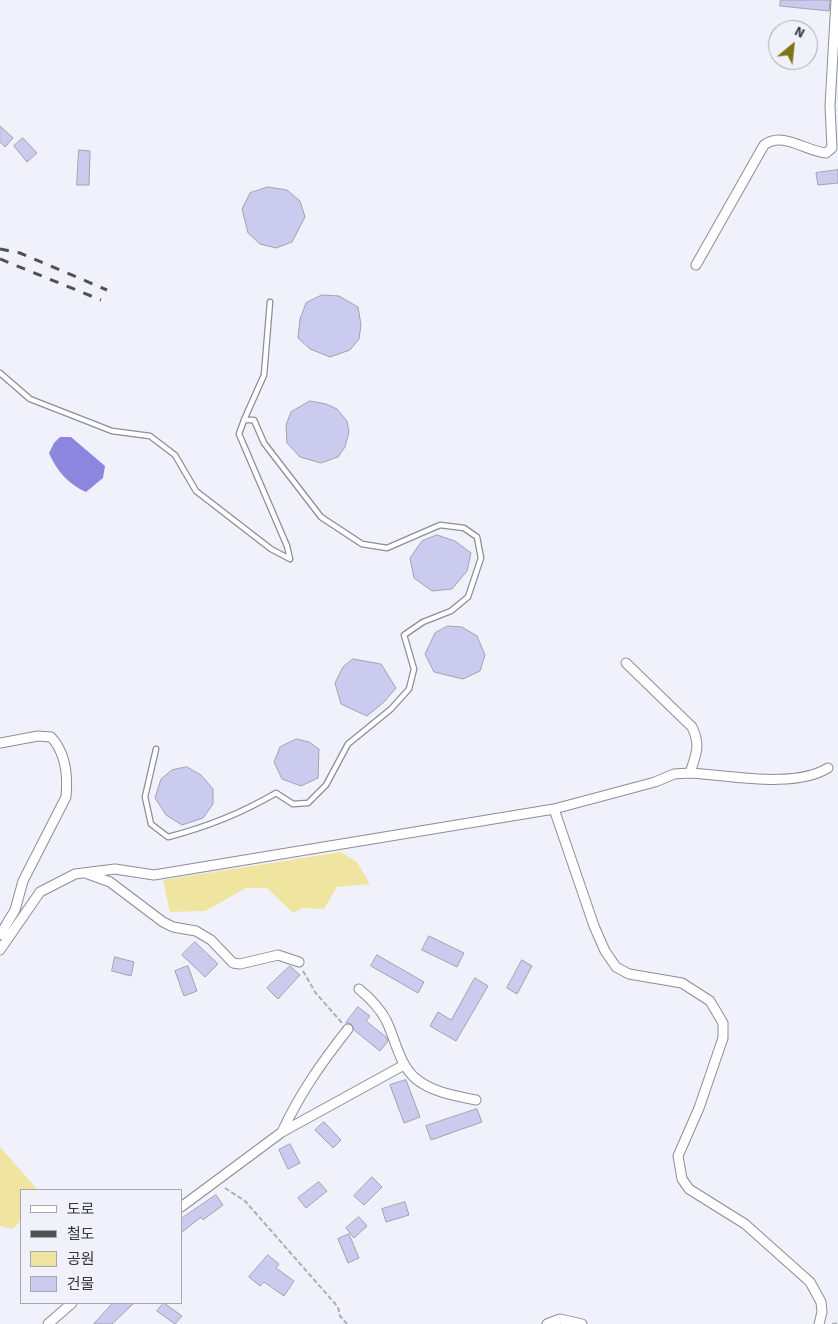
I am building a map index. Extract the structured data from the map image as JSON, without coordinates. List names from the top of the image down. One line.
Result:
{"legend":["도로","철도","공원","건물"],"north":"top right"}
